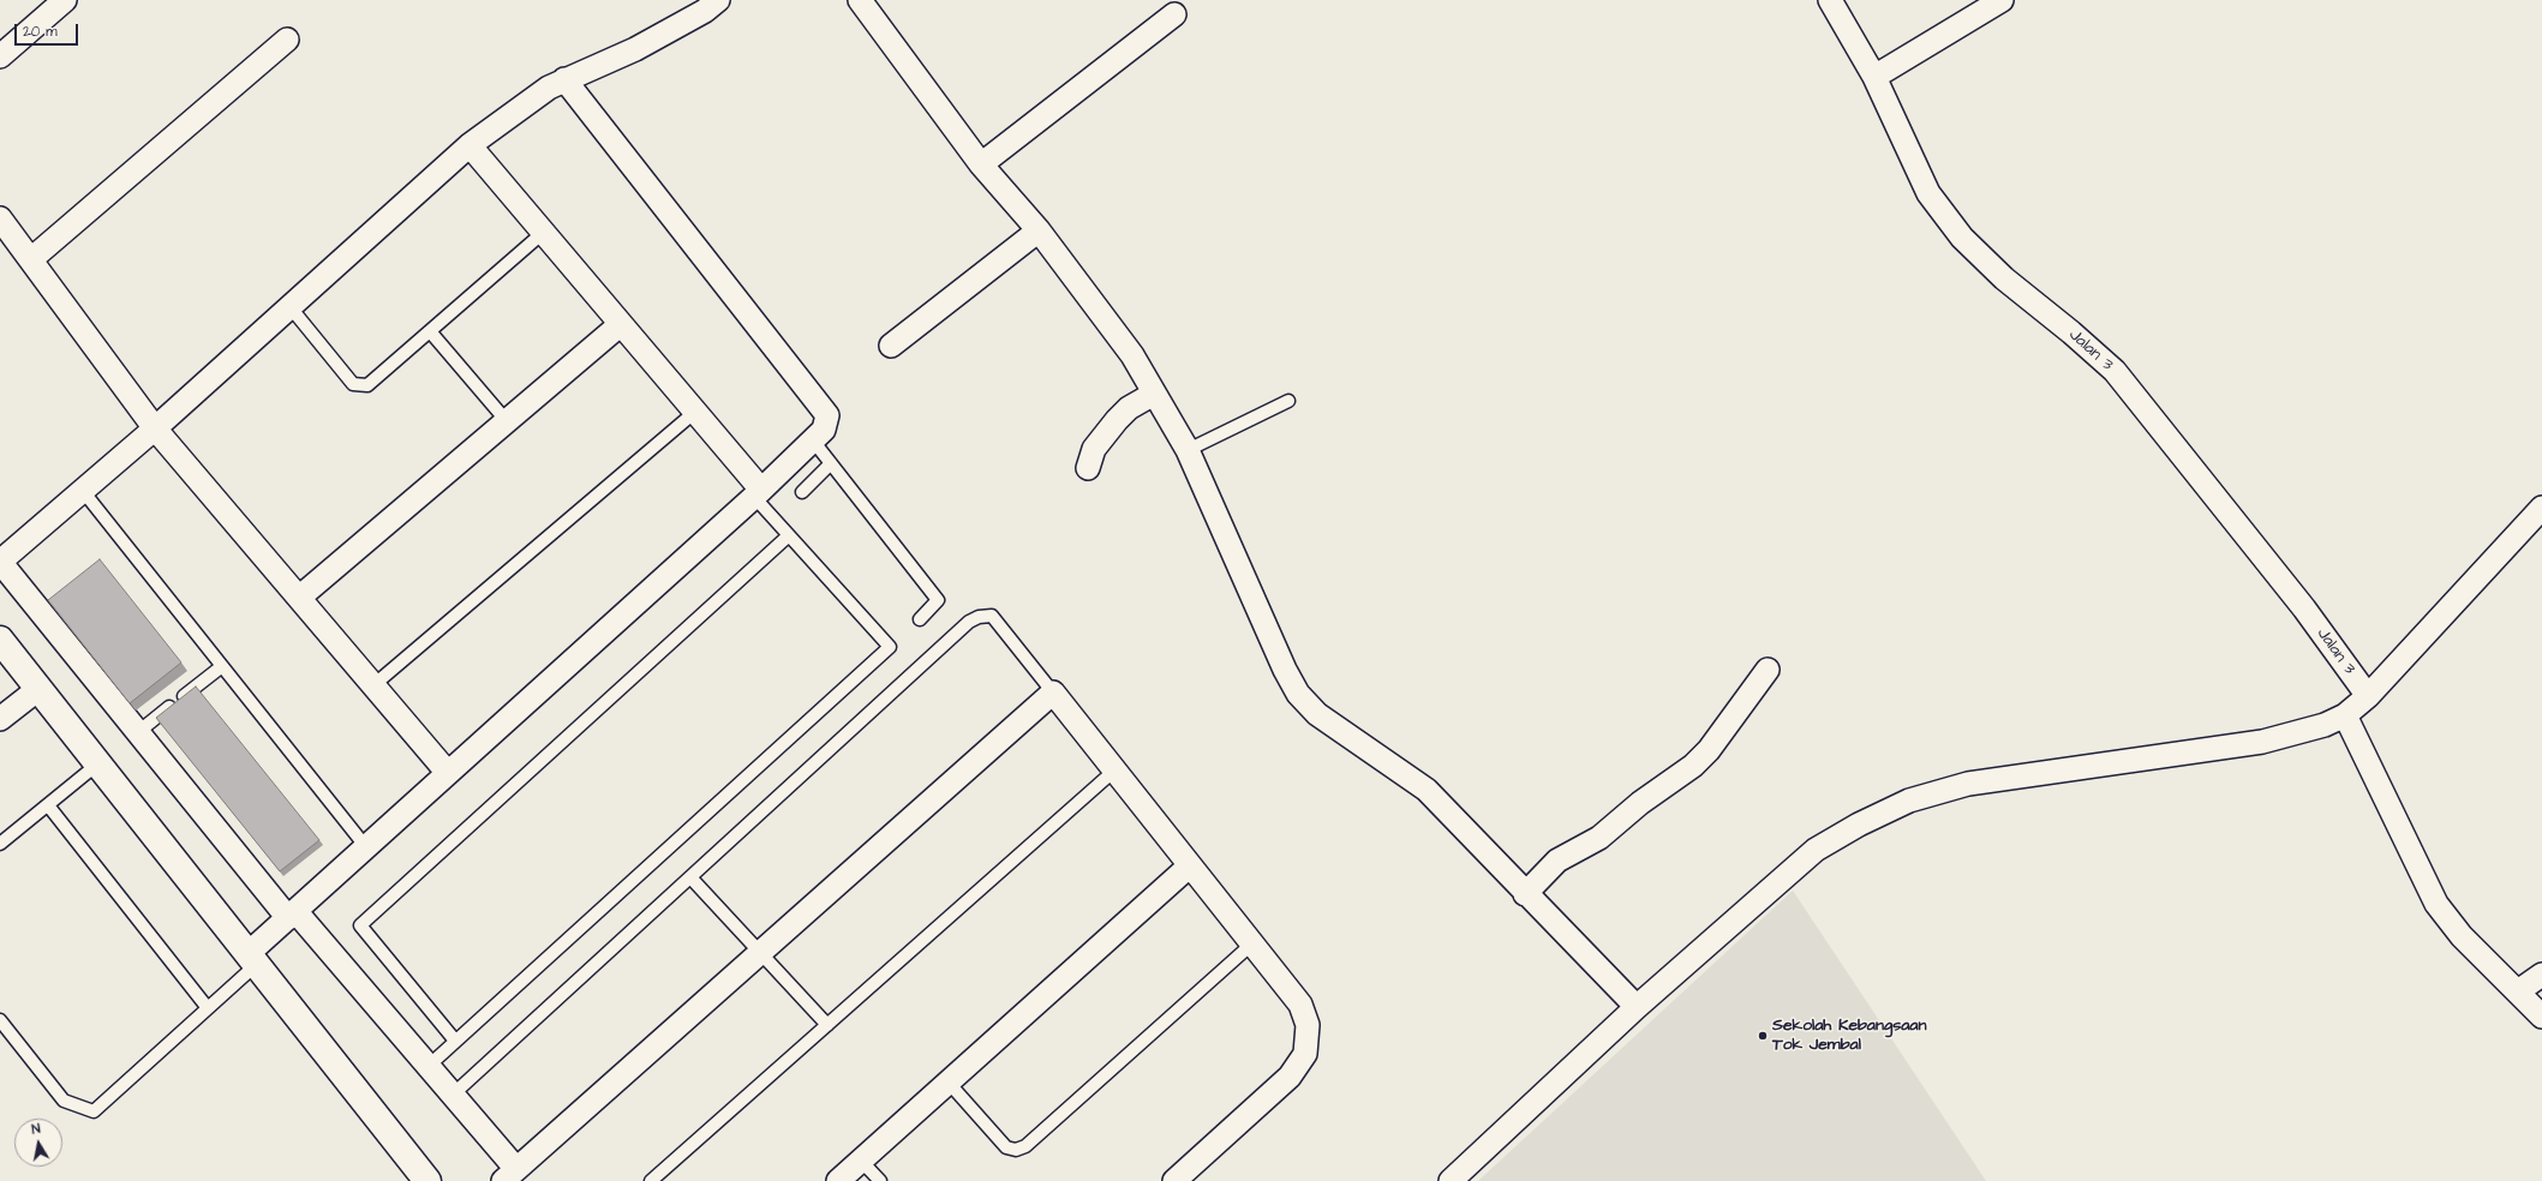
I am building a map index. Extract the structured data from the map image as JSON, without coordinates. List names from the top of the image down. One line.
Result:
{"streets":{"street":["Jalan 3"]},"places":["Sekolah Kebangsaan Tok Jembal"],"scale_bar":"20 m","north":"top"}
